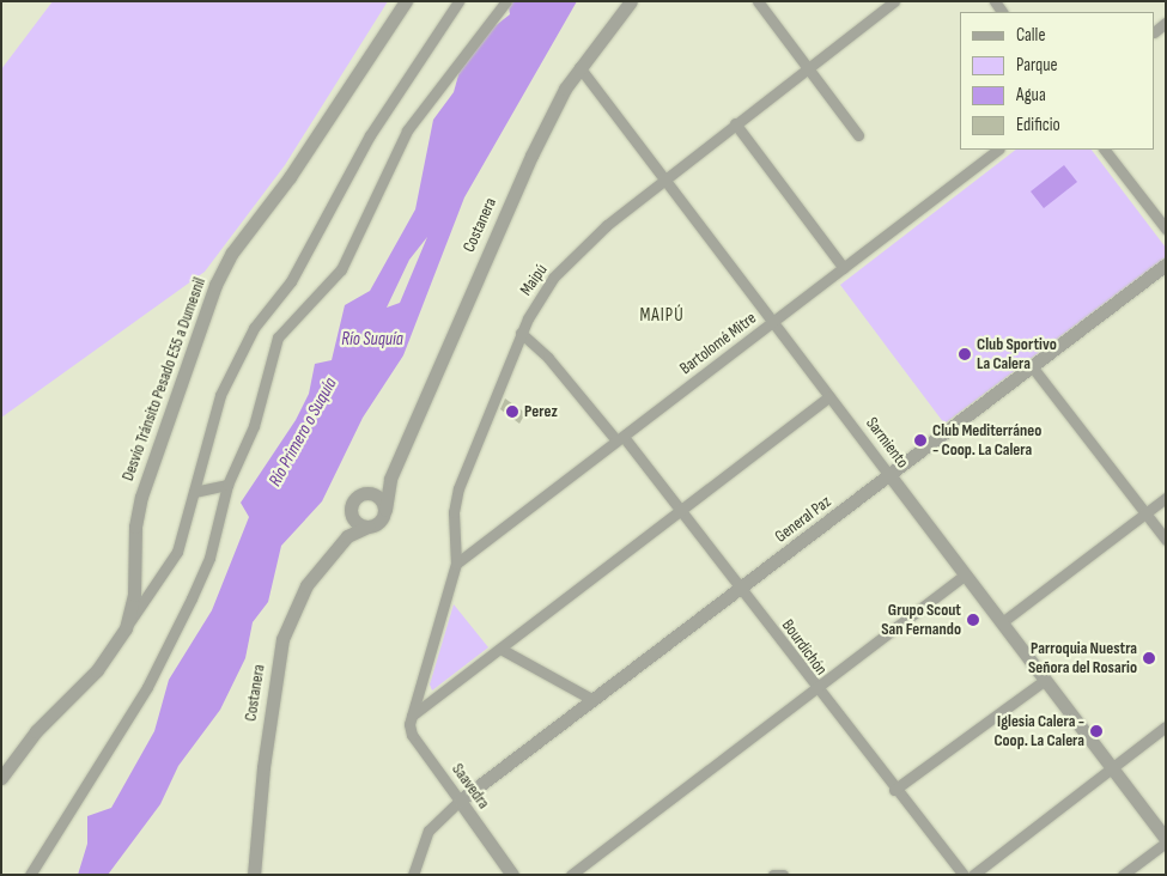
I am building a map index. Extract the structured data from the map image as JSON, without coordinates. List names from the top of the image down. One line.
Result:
{"streets":{"street":["Costanera","Maipú","Bartolomé Mitre","Desvío Tránsito Pesado E55 a Dumesnil","Sarmiento","General Paz","Bourdichón","Saavedra"]},"crossings":[["Costanera","Sarmiento"],["Maipú","Bartolomé Mitre"],["Maipú","Sarmiento"],["Maipú","Bourdichón"],["Maipú","Saavedra"],["Bartolomé Mitre","Sarmiento"],["Bartolomé Mitre","Bourdichón"],["Sarmiento","General Paz"],["General Paz","Bourdichón"],["General Paz","Saavedra"]],"districts":["MAIPÚ"],"water":["Río Suquía","Río Primero o Suquía"],"places":["Club Sportivo La Calera","Perez","Club Mediterráneo - Coop. La Calera","Grupo Scout San Fernando","Parroquia Nuestra Señora del Rosario","Iglesia Calera - Coop. La Calera"],"legend":["Calle","Parque","Agua","Edificio"]}
